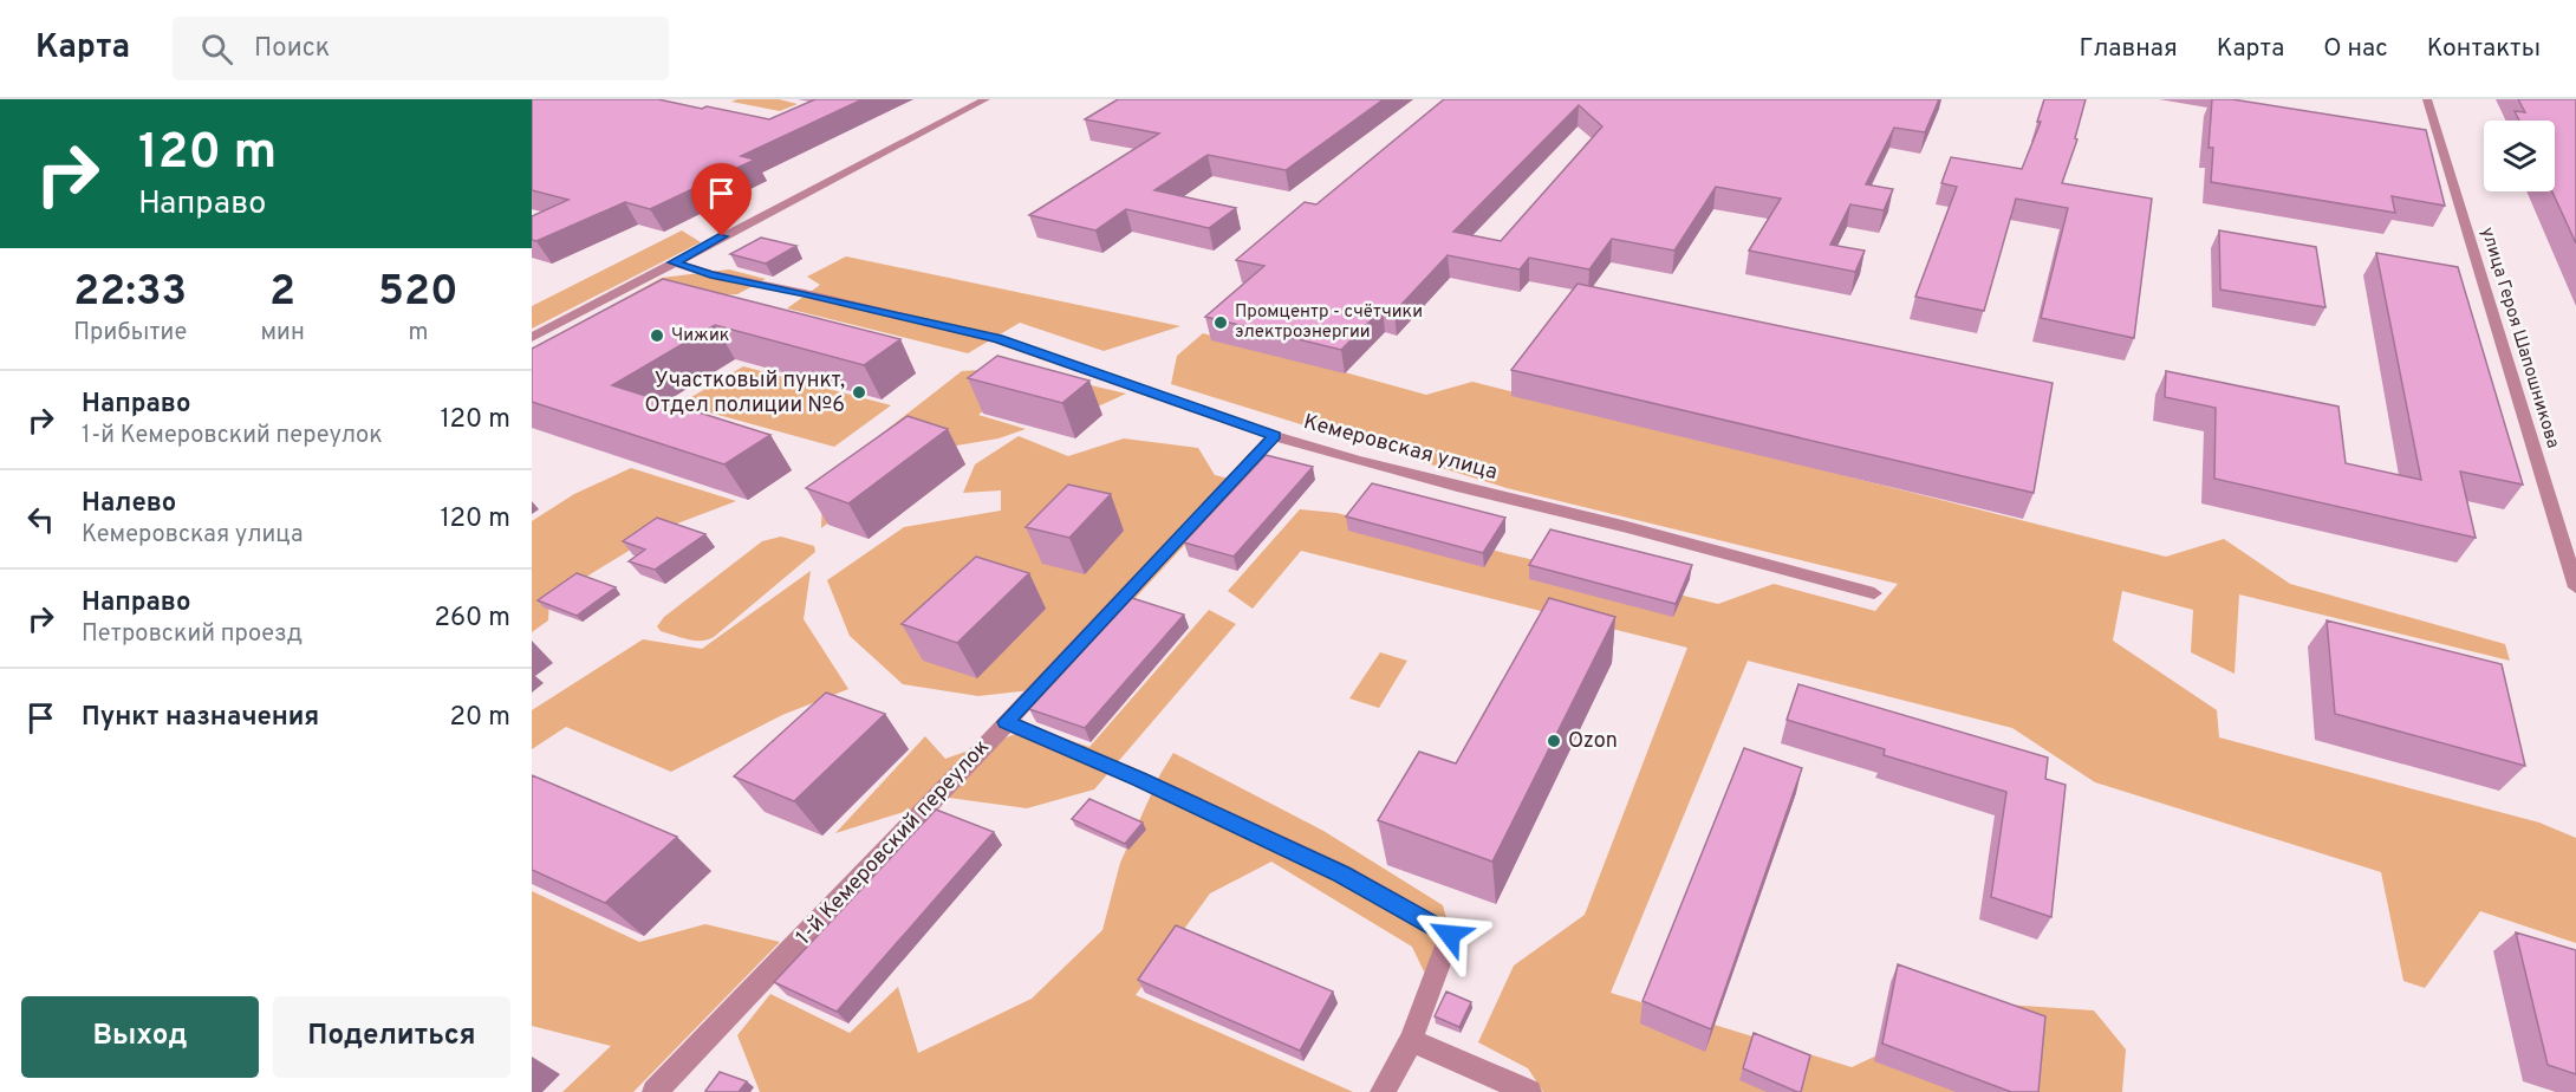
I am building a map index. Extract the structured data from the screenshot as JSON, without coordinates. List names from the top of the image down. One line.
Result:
{"streets":{"street":["улица Героя Шапошникова","Кемеровская улица","1-й Кемеровский переулок"]},"crossings":[["Кемеровская улица","1-й Кемеровский переулок"]],"places":["Промцентр - счётчики электроэнергии","Чижик","Участковый пункт, Отдел полиции №6","Ozon"],"page":{"header":"Карта","search":"Поиск","nav":["Главная","Карта","О нас","Контакты"],"turn":["120 m","Направо"],"eta":["22:33","Прибытие","2","мин","520","m"],"list":[{"name":"Направо","note":"1-й Кемеровский переулок","value":"120 m"},{"name":"Налево","note":"Кемеровская улица","value":"120 m"},{"name":"Направо","note":"Петровский проезд","value":"260 m"},{"name":"Пункт назначения","value":"20 m"}],"buttons":["Выход","Поделиться"]}}
